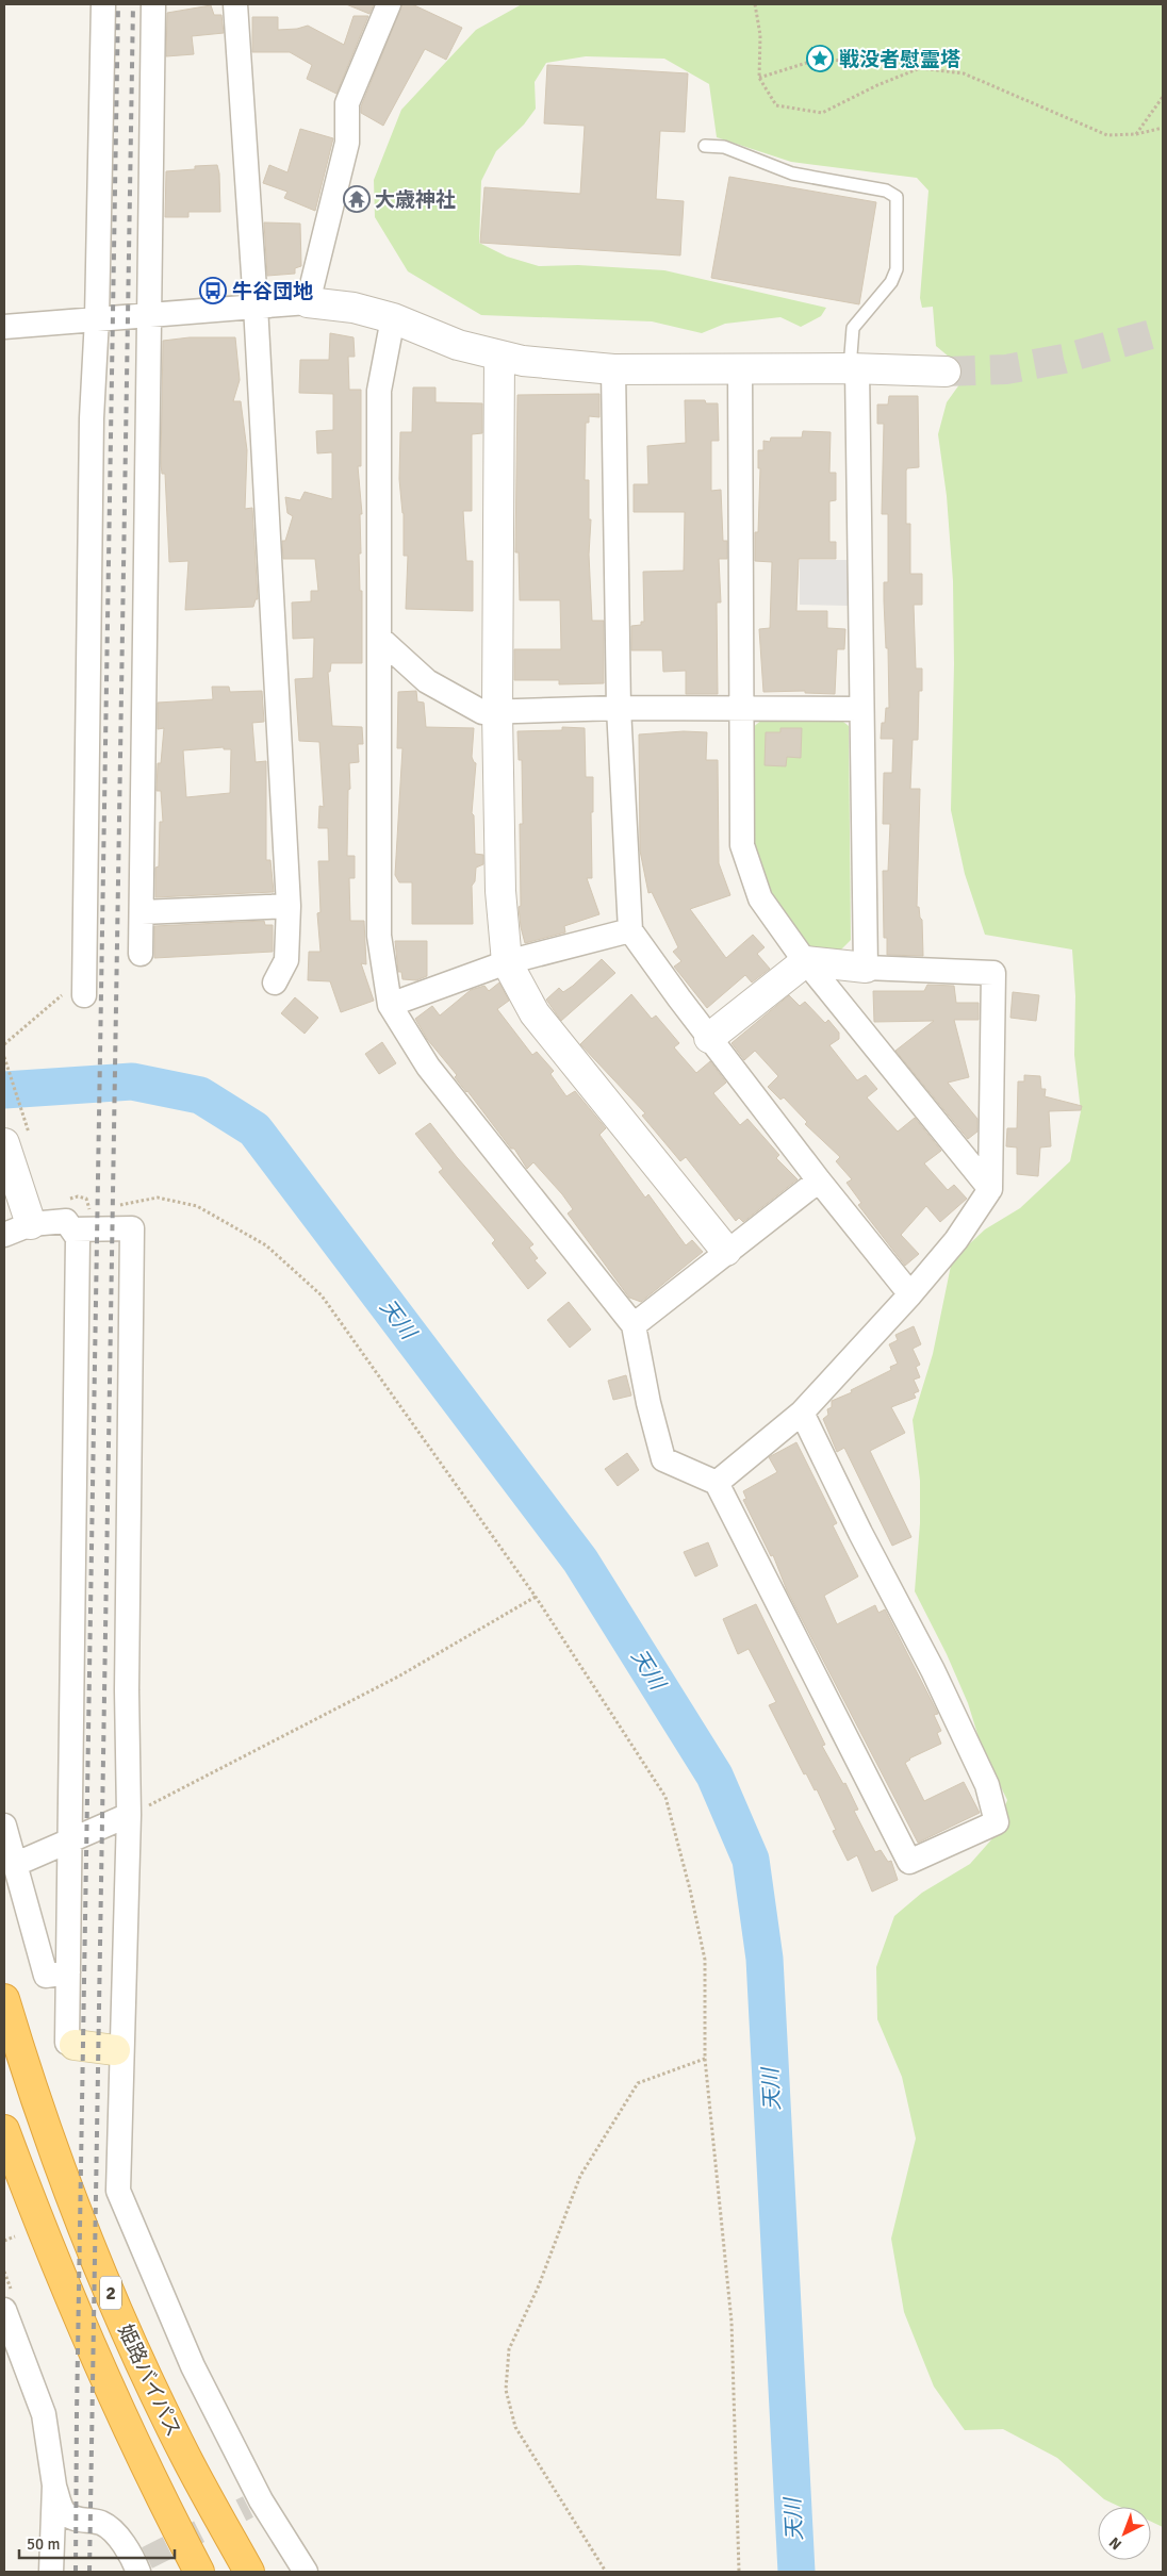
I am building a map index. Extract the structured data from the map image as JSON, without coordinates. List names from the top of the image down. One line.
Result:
{"streets":{"highway":["2","姫路バイパス"]},"water":["天川"],"places":{"place":["戦没者慰霊塔"],"temple":["大歳神社"],"bus stop":["牛谷団地"]},"scale_bar":"50 m","north":"bottom left"}
